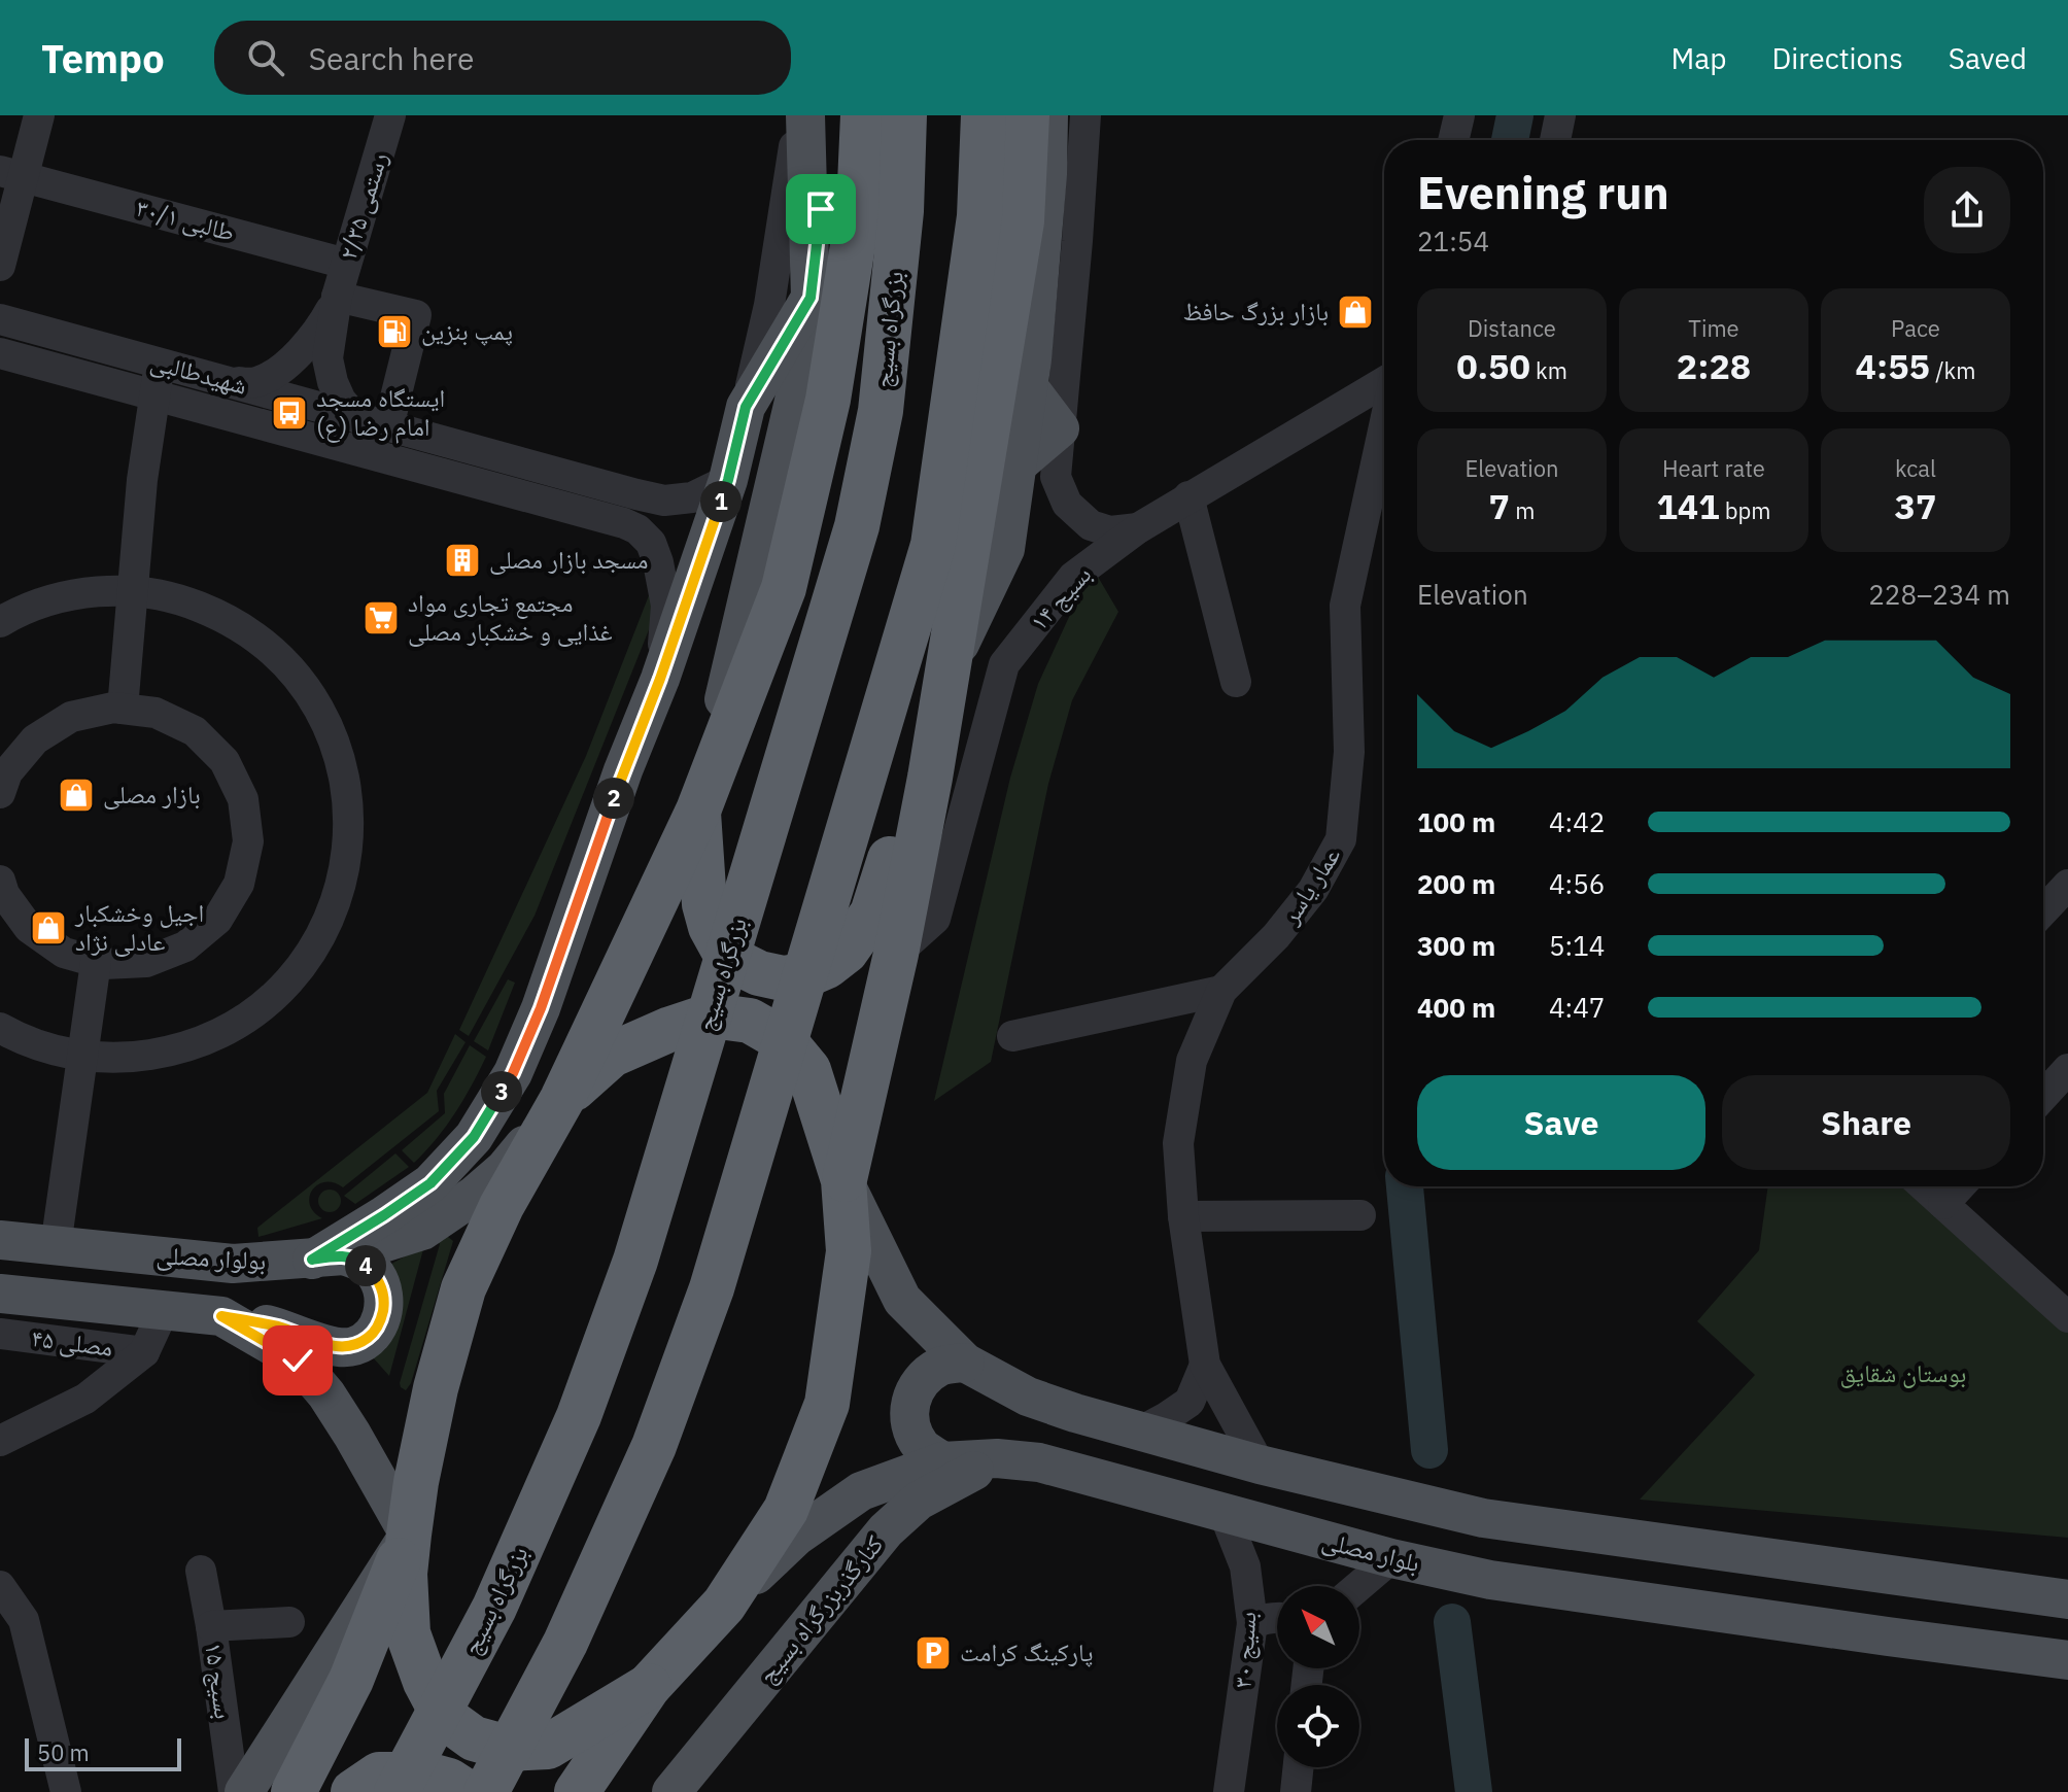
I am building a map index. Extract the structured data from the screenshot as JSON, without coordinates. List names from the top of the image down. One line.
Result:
{"streets":{"highway":["بزرگراه بسیج"],"main road":["بولوار مصلی","بلوار مصلی","کنارگذربزرگراه بسیج"],"street":["رستمی ۲/۳۵","طالبی ۳۰/۱","شهیدطالبی","بسیج ۱۴","عمار یاسر","مصلی ۴۵","بسیج ۳۰","بسیج ۱۵"]},"crossings":[["رستمی ۲/۳۵","طالبی ۳۰/۱"],["بلوار مصلی","کنارگذربزرگراه بسیج"],["بلوار مصلی","بسیج ۳۰"]],"parks":["بوستان شقایق"],"places":{"shop":["بازار بزرگ حافظ","بازار مصلى","اجیل وخشکبار عادلی نژاد"],"fuel station":["پمپ بنزین"],"bus stop":["ایستگاه مسجد امام رضا (ع)"],"building":["مسجد بازار مصلی"],"supermarket":["مجتمع تجاری مواد غذایی و خشکبار مصلی"],"parking":["پارکینگ کرامت"]},"scale_bar":"50 m","north":"top left","page":{"header":"Tempo","search":"Search here","nav":["Map","Directions","Saved"],"heading":["Evening run","21:54"],"stats":[["Distance","0.50 km"],["Time","2:28"],["Pace","4:55 /km"],["Elevation","7 m"],["Heart rate","141 bpm"],["kcal","37"]],"pins":["1","2","3","4"],"chart":["Elevation","228–234 m"],"list":[{"name":"100 m","note":"4:42"},{"name":"200 m","note":"4:56"},{"name":"300 m","note":"5:14"},{"name":"400 m","note":"4:47"}],"buttons":["Save","Share"],"scale":"50 m"}}
